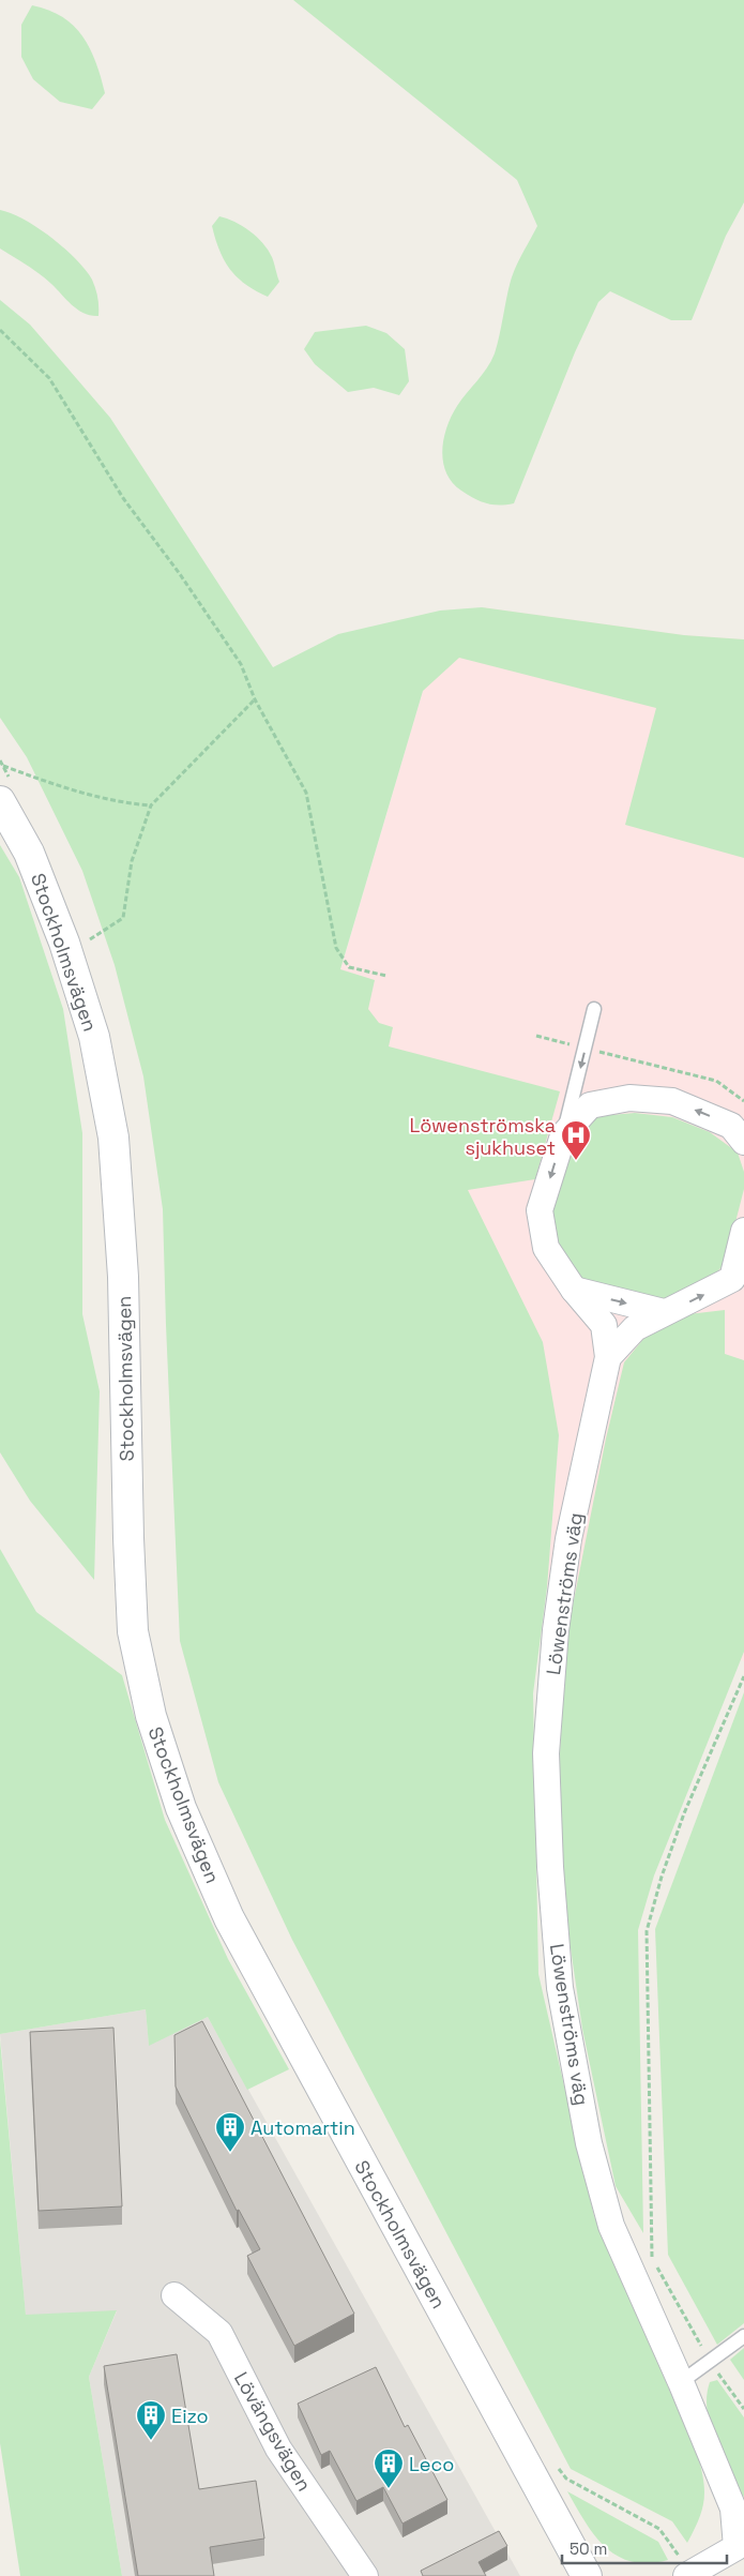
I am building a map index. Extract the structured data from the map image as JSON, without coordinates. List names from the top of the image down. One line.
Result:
{"streets":{"street":["Stockholmsvägen","Löwenströms väg","Lövängsvägen"]},"places":{"hospital":["Löwenströmska sjukhuset"],"building":["Automartin","Eizo","Leco"]},"scale_bar":"50 m"}
